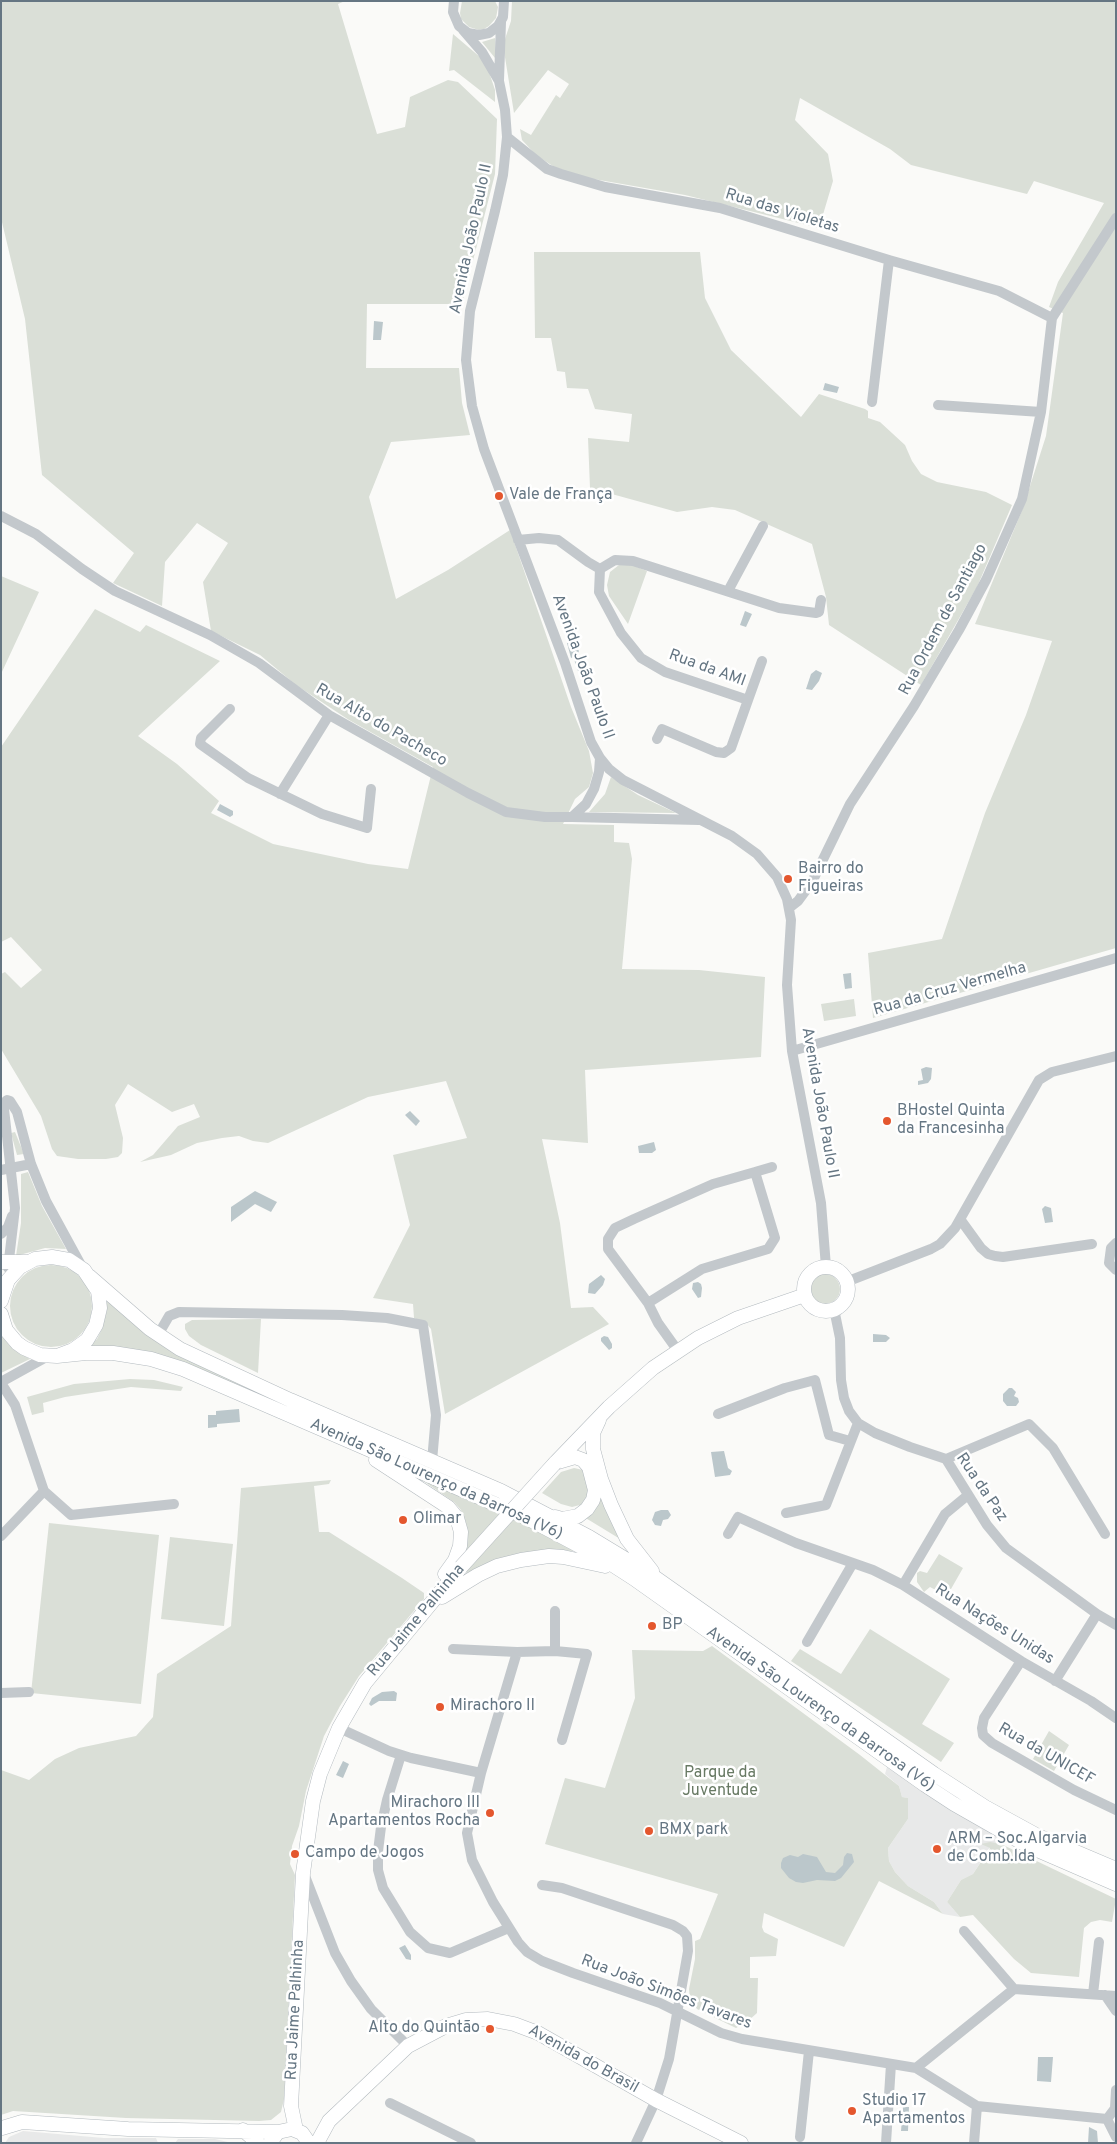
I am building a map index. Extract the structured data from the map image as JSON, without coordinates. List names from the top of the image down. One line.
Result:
{"streets":{"street":["Rua das Violetas","Avenida João Paulo II","Rua Ordem de Santiago","Rua da AMI","Rua Alto do Pacheco","Rua da Cruz Vermelha","Avenida São Lourenço da Barrosa (V6)","Rua da Paz","Rua Jaime Palhinha","Rua Nações Unidas","Rua da UNICEF","Rua João Simões Tavares","Avenida do Brasil"]},"crossings":[["Rua das Violetas","Avenida João Paulo II"],["Rua das Violetas","Rua Ordem de Santiago"],["Avenida João Paulo II","Rua Ordem de Santiago"],["Avenida João Paulo II","Rua Alto do Pacheco"],["Avenida João Paulo II","Rua da Cruz Vermelha"],["Avenida João Paulo II","Rua Jaime Palhinha"],["Rua Jaime Palhinha","Avenida do Brasil"],["Rua Nações Unidas","Rua da UNICEF"]],"parks":["Parque da Juventude"],"places":["Vale de França","Bairro do Figueiras","BHostel Quinta da Francesinha","Olimar","BP","Mirachoro II","Mirachoro III Apartamentos Rocha","BMX park","ARM – Soc.Algarvia de Comb.lda","Campo de Jogos","Alto do Quintão","Studio 17 Apartamentos"]}
